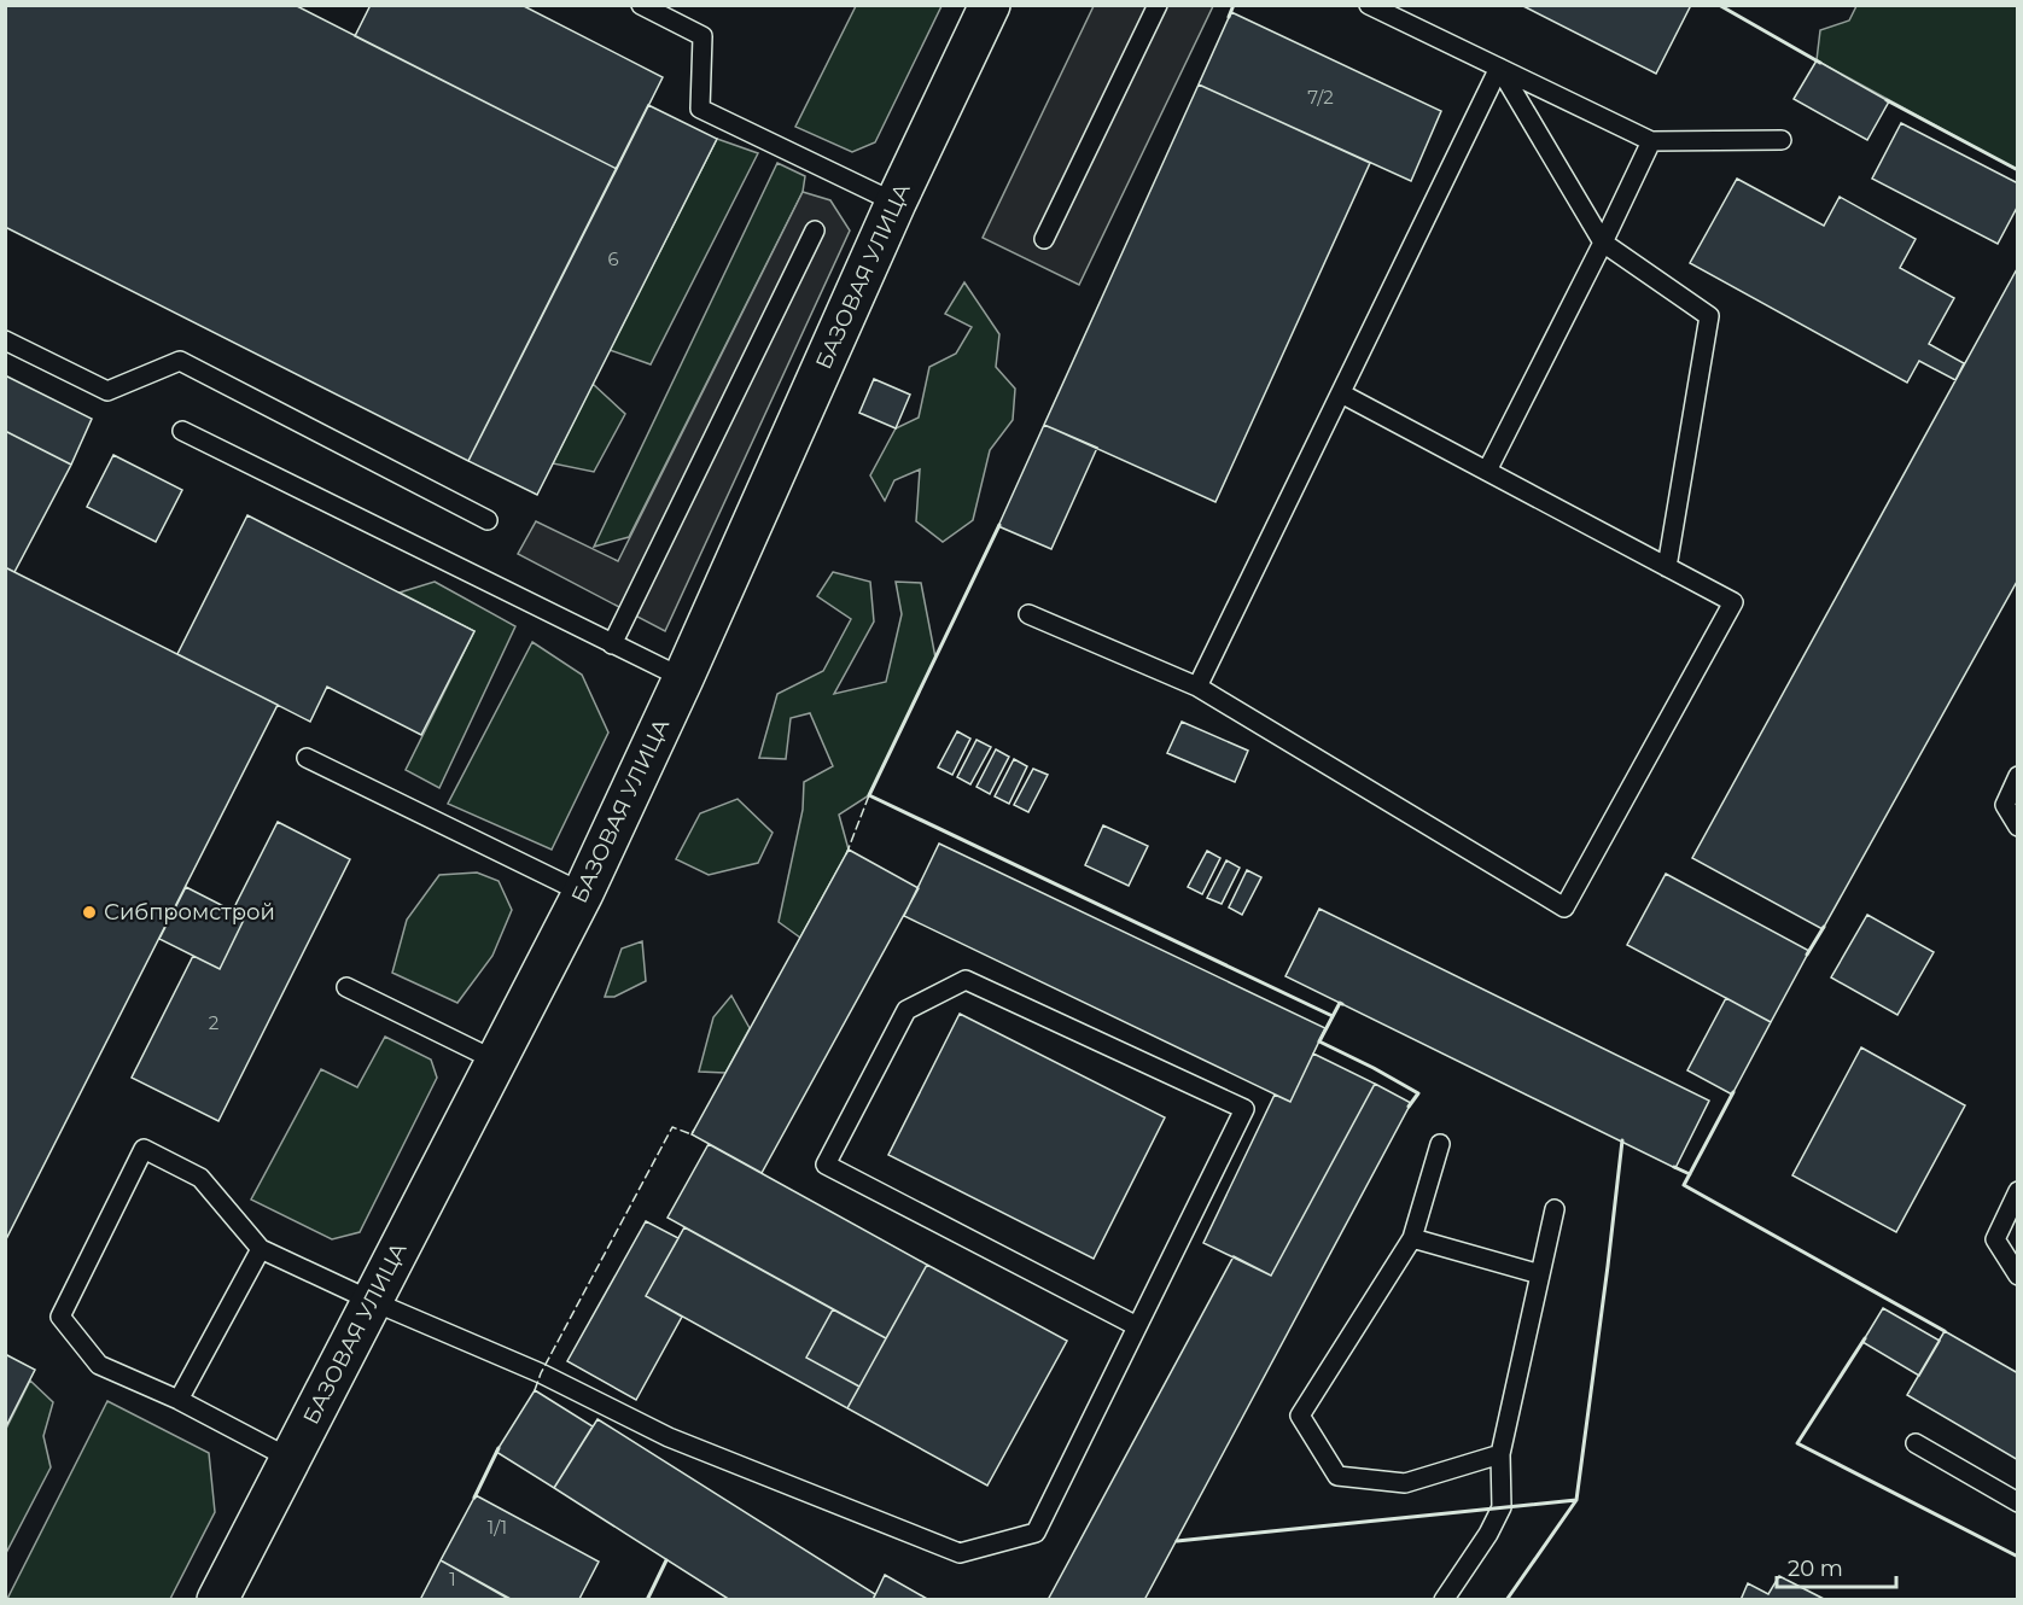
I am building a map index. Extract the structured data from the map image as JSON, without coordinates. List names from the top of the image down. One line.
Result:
{"streets":{"street":["БАЗОВАЯ УЛИЦА"]},"places":["Сибпромстрой"],"house_numbers":["7/2","6","2","1/1","1"],"scale_bar":"20 m"}
